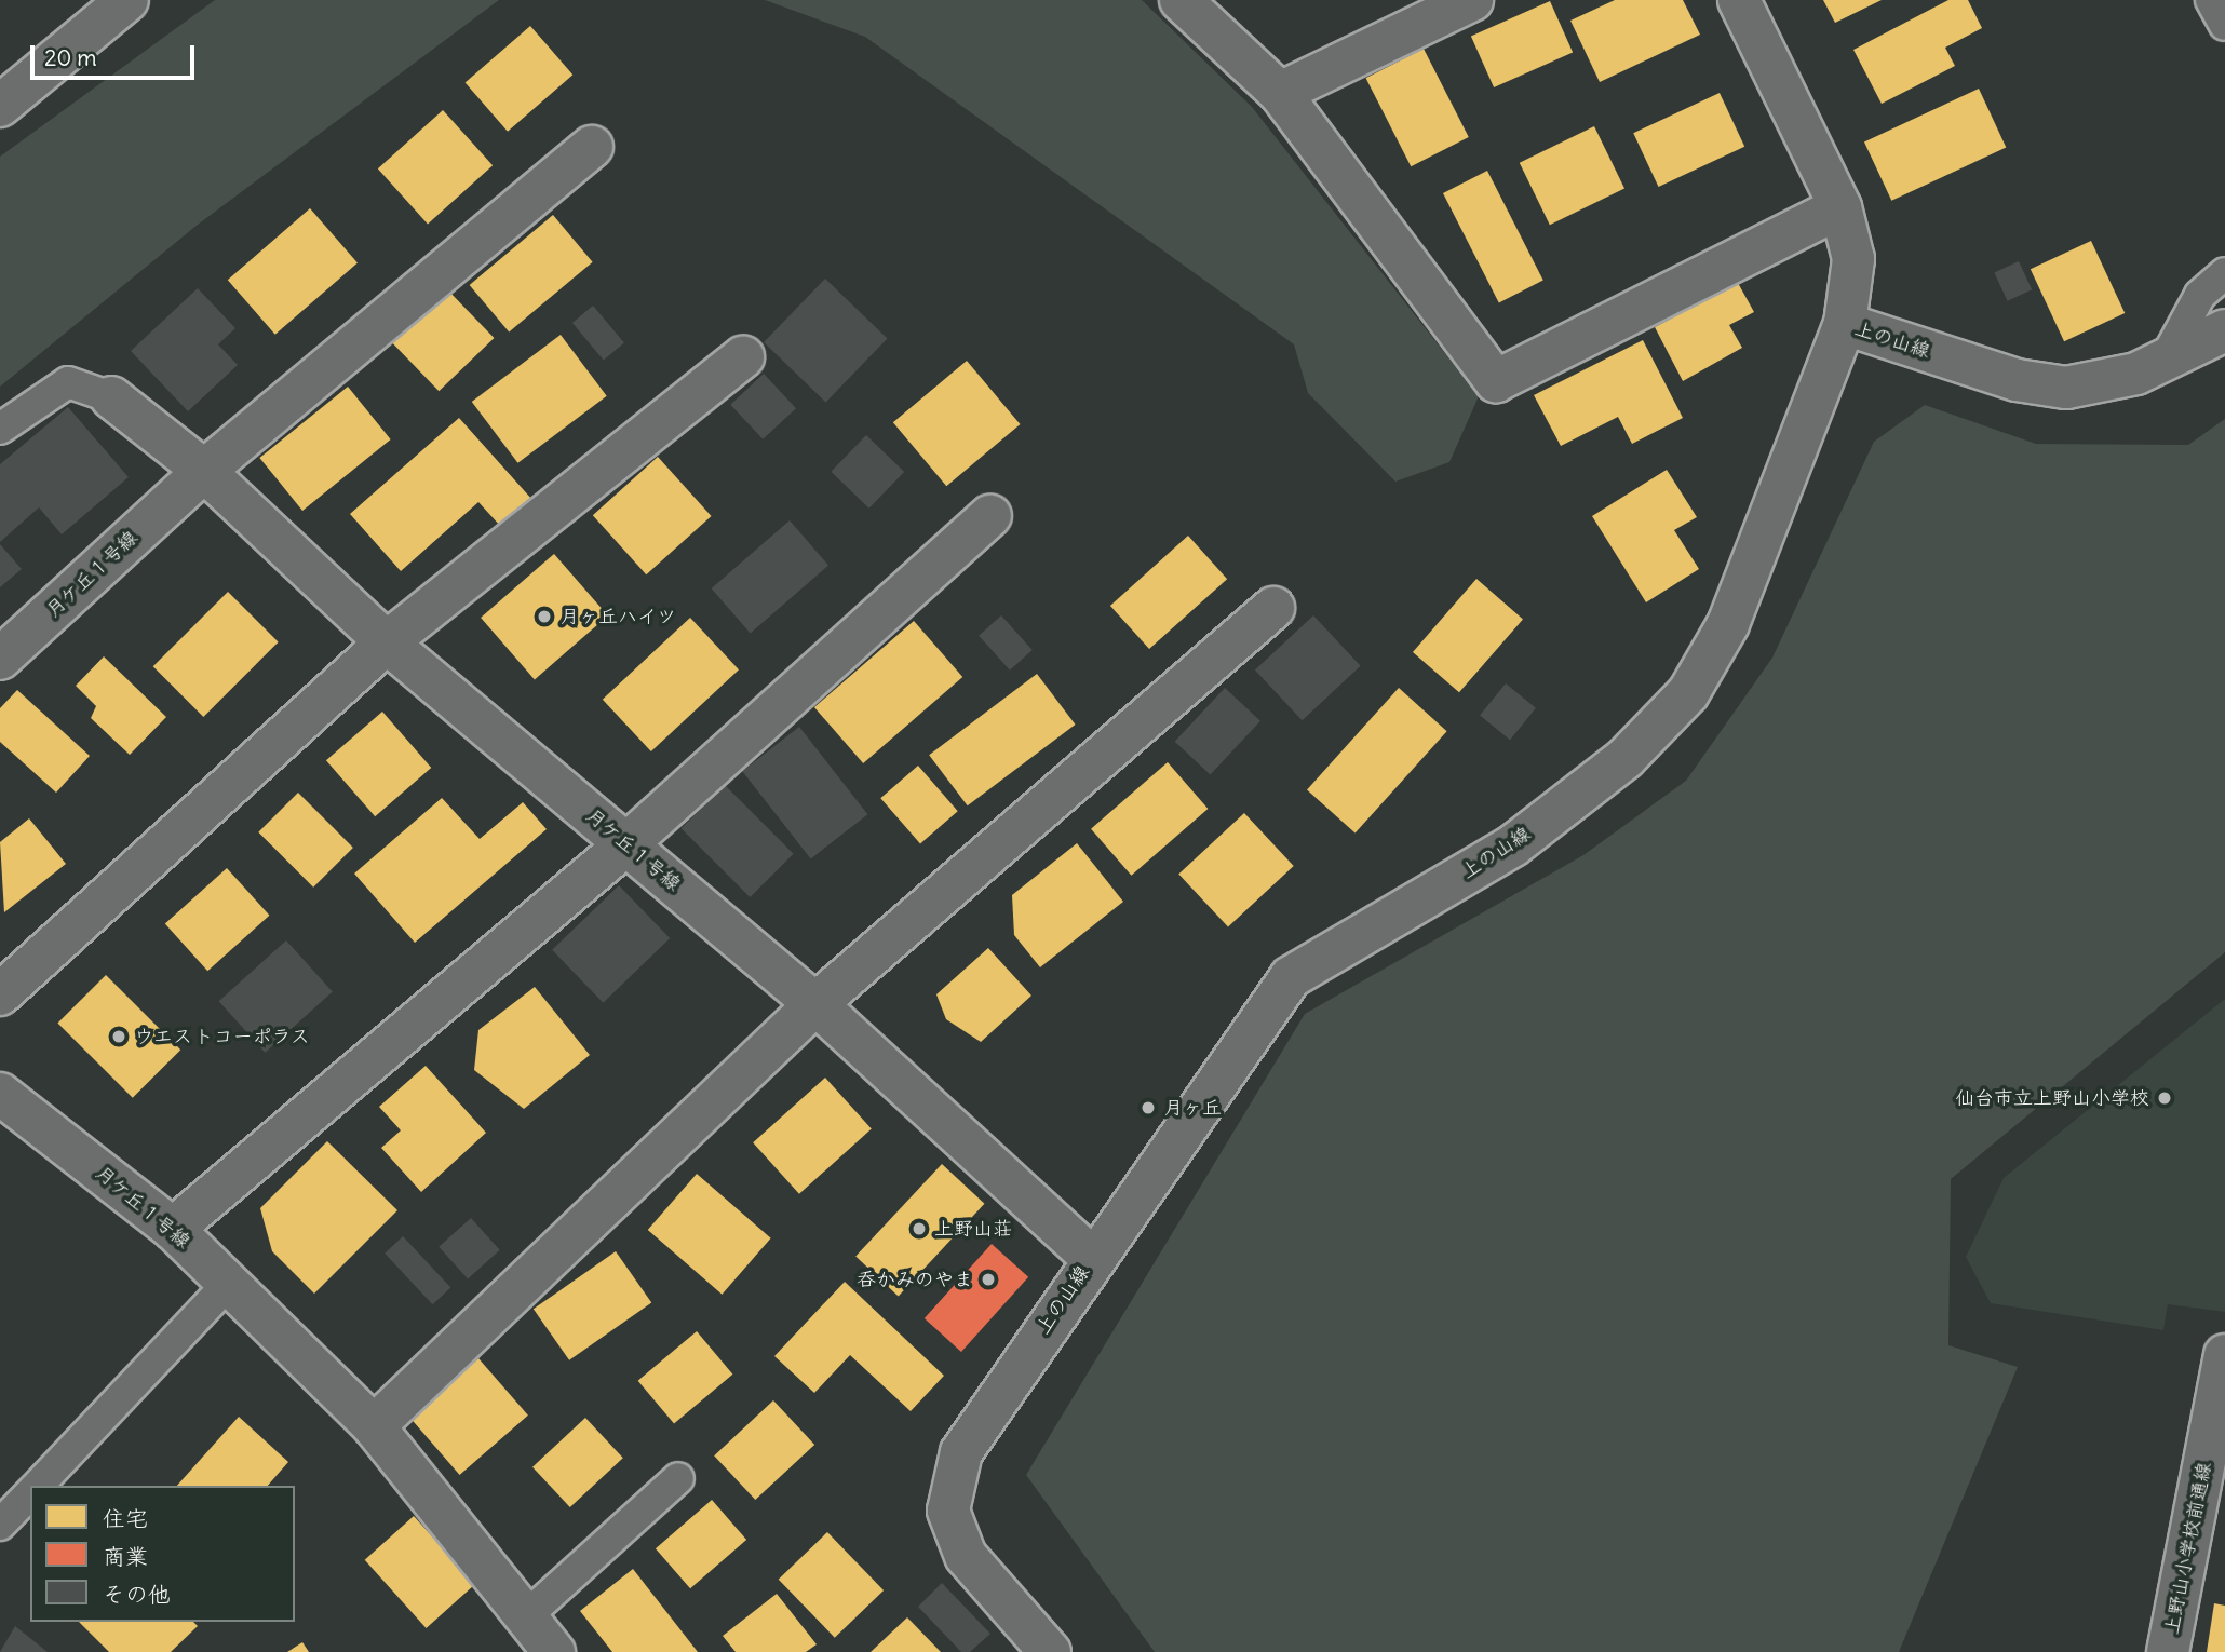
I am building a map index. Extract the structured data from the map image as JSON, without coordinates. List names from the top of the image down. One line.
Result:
{"streets":{"street":["上の山線","月ケ丘１号線","上野山小学校前通線"]},"crossings":[["上の山線","月ケ丘１号線"]],"places":["月ヶ丘ハイツ","ウエストコーポラス","仙台市立上野山小学校","月ヶ丘","上野山荘","呑かみのやま"],"legend":["住宅","商業","その他"],"scale_bar":"20 m"}
